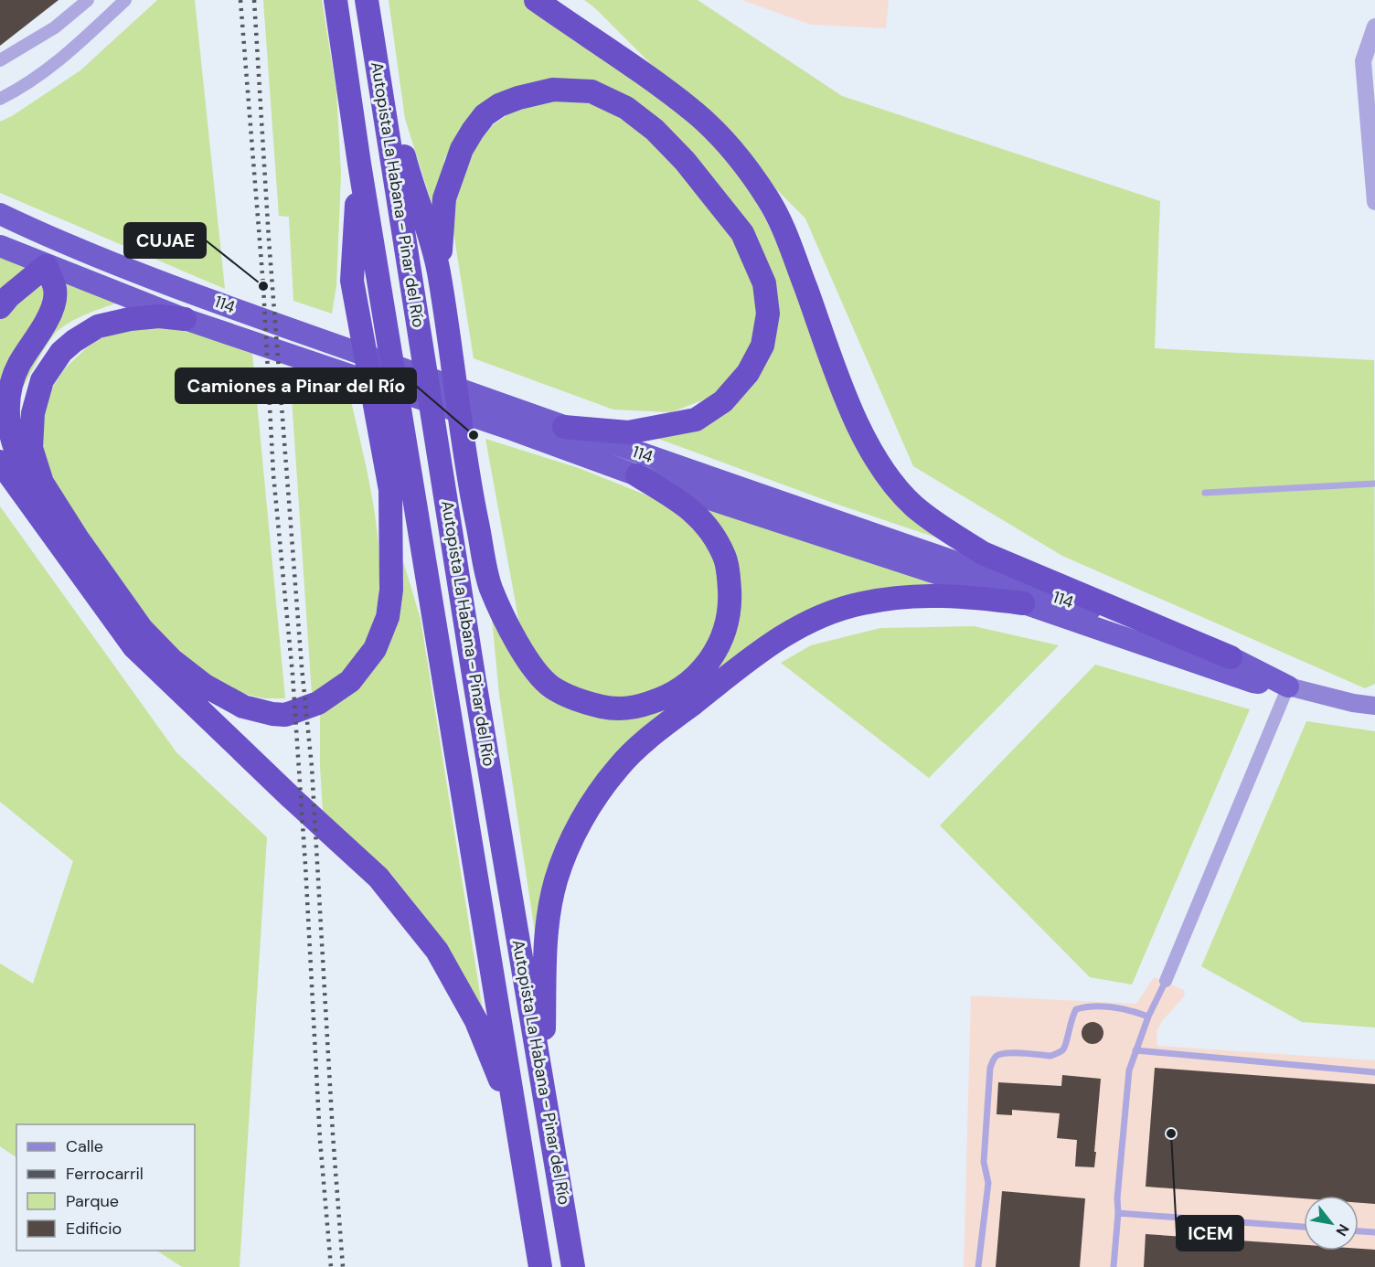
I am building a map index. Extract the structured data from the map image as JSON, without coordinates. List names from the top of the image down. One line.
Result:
{"streets":{"highway":["Autopista La Habana - Pinar del Río","114"]},"places":["CUJAE","Camiones a Pinar del Río","ICEM"],"legend":["Calle","Ferrocarril","Parque","Edificio"],"north":"bottom right"}
